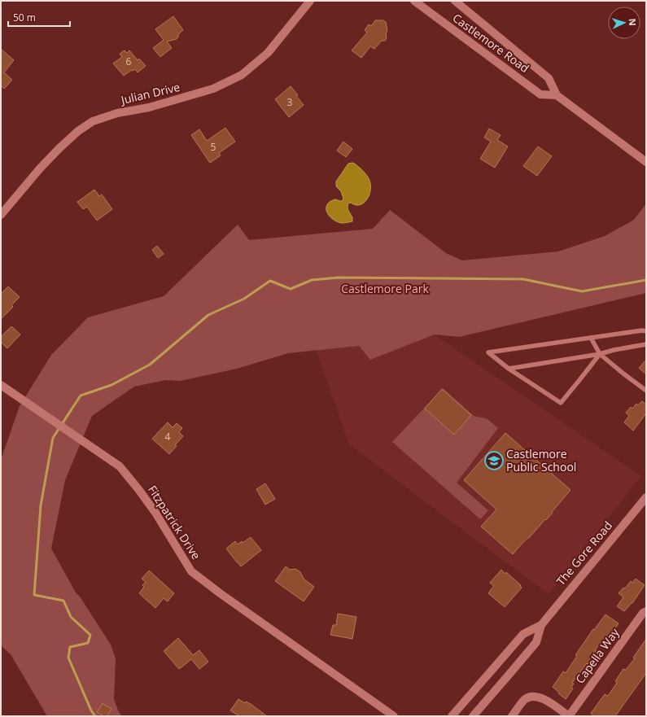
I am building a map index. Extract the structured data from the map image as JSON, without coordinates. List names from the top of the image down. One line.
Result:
{"streets":{"street":["Castlemore Road","Julian Drive","Fitzpatrick Drive","The Gore Road","Capella Way"]},"parks":["Castlemore Park"],"places":{"school or university":["Castlemore Public School"]},"house_numbers":["6","3","5","4"],"scale_bar":"50 m","north":"right"}
